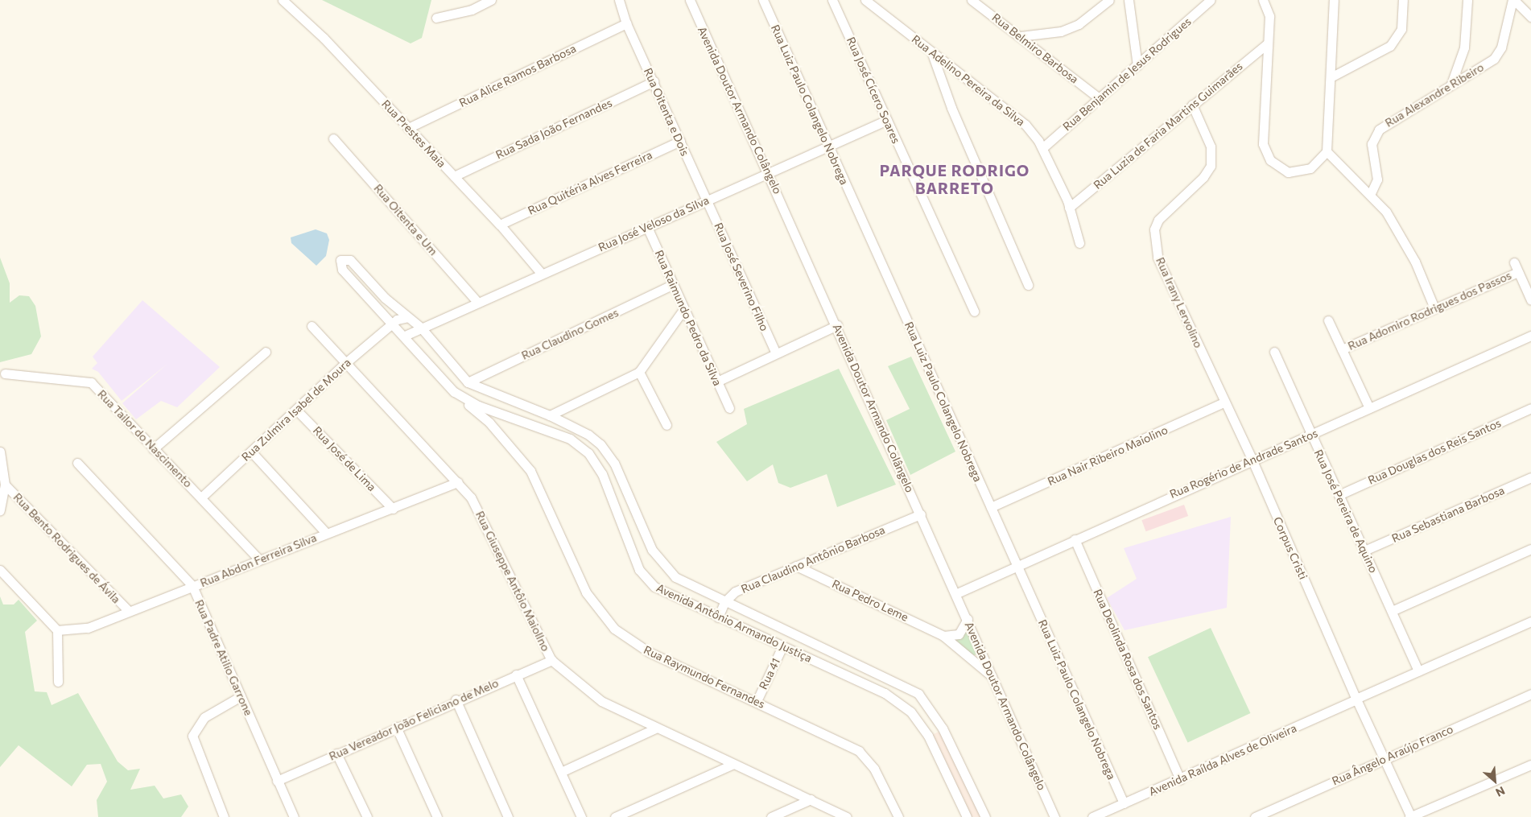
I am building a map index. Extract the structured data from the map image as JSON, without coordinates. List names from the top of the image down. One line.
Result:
{"streets":{"street":["Rua Belmiro Barbosa","Rua Benjamin de Jesus Rodrigues","Rua Alice Ramos Barbosa","Rua Adelino Pereira da Silva","Rua José Cícero Soares","Rua Alexandre Ribeiro","Rua Luiz Paulo Colangelo Nobrega","Avenida Doutor Armando Colângelo","Rua Oitenta e Dois","Rua Luzia de Faria Martins Guimarães","Rua Sada João Fernandes","Rua Prestes Maia","Rua Quitéria Alves Ferreira","Rua Oitenta e Um","Rua José Veloso da Silva","Rua José Severino Filho","Rua Irany Lervolino","Rua Adomiro Rodrigues dos Passos","Rua Raimundo Pedro da Silva","Rua Claudino Gomes","Rua Zulmira Isabel de Moura","Rua Tailor do Nascimento","Rua Douglas dos Reis Santos","Rua Nair Ribeiro Maiolino","Rua José de Lima","Rua Rogério de Andrade Santos","Rua José Pereira de Aquino","Rua Sebastiana Barbosa","Rua Bento Rodrigues de Ávila","Corpus Cristi","Rua Claudino Antônio Barbosa","Rua Abdon Ferreira Silva","Rua Giuseppe Antôio Maiollno","Rua Pedro Leme","Avenida Antônio Armando Justiça","Rua Padre Atilio Garrone","Rua Deolinda Rosa dos Santos","Rua 41","Rua Raymundo Fernandes","Rua Vereador João Feliciano de Melo","Rua Ângelo Araújo Franco","Avenida Raílda Alves de Oliveira"]},"crossings":[["Rua Belmiro Barbosa","Rua Benjamin de Jesus Rodrigues"],["Rua Benjamin de Jesus Rodrigues","Rua Adelino Pereira da Silva"],["Rua Alice Ramos Barbosa","Rua Oitenta e Dois"],["Rua Alice Ramos Barbosa","Rua Prestes Maia"],["Rua Adelino Pereira da Silva","Rua Luzia de Faria Martins Guimarães"],["Rua José Cícero Soares","Rua José Veloso da Silva"],["Rua Luiz Paulo Colangelo Nobrega","Rua José Veloso da Silva"],["Rua Luiz Paulo Colangelo Nobrega","Rua Nair Ribeiro Maiolino"],["Rua Luiz Paulo Colangelo Nobrega","Rua Rogério de Andrade Santos"],["Rua Luiz Paulo Colangelo Nobrega","Avenida Raílda Alves de Oliveira"],["Avenida Doutor Armando Colângelo","Rua José Veloso da Silva"],["Avenida Doutor Armando Colângelo","Rua Rogério de Andrade Santos"],["Avenida Doutor Armando Colângelo","Rua Claudino Antônio Barbosa"],["Avenida Doutor Armando Colângelo","Rua Pedro Leme"],["Rua Oitenta e Dois","Rua Sada João Fernandes"],["Rua Oitenta e Dois","Rua Quitéria Alves Ferreira"],["Rua Oitenta e Dois","Rua José Veloso da Silva"],["Rua Oitenta e Dois","Rua José Severino Filho"],["Rua Luzia de Faria Martins Guimarães","Rua Irany Lervolino"],["Rua Sada João Fernandes","Rua Prestes Maia"],["Rua Prestes Maia","Rua Quitéria Alves Ferreira"],["Rua Prestes Maia","Rua José Veloso da Silva"],["Rua Oitenta e Um","Rua José Veloso da Silva"],["Rua José Veloso da Silva","Rua José Severino Filho"],["Rua José Veloso da Silva","Rua Raimundo Pedro da Silva"],["Rua José Veloso da Silva","Avenida Antônio Armando Justiça"],["Rua Irany Lervolino","Rua Nair Ribeiro Maiolino"],["Rua Irany Lervolino","Corpus Cristi"],["Rua Raimundo Pedro da Silva","Rua Claudino Gomes"],["Rua Claudino Gomes","Avenida Antônio Armando Justiça"],["Rua Zulmira Isabel de Moura","Rua Tailor do Nascimento"],["Rua Zulmira Isabel de Moura","Rua José de Lima"],["Rua Zulmira Isabel de Moura","Rua Giuseppe Antôio Maiollno"],["Rua Zulmira Isabel de Moura","Avenida Antônio Armando Justiça"],["Rua Tailor do Nascimento","Rua Abdon Ferreira Silva"],["Rua Douglas dos Reis Santos","Rua José Pereira de Aquino"],["Rua Nair Ribeiro Maiolino","Corpus Cristi"],["Rua José de Lima","Rua Abdon Ferreira Silva"],["Rua Rogério de Andrade Santos","Rua José Pereira de Aquino"],["Rua Rogério de Andrade Santos","Corpus Cristi"],["Rua Rogério de Andrade Santos","Rua Deolinda Rosa dos Santos"],["Rua José Pereira de Aquino","Rua Sebastiana Barbosa"],["Rua José Pereira de Aquino","Avenida Raílda Alves de Oliveira"],["Rua Bento Rodrigues de Ávila","Rua Abdon Ferreira Silva"],["Corpus Cristi","Rua Ângelo Araújo Franco"],["Corpus Cristi","Avenida Raílda Alves de Oliveira"],["Rua Claudino Antônio Barbosa","Rua Pedro Leme"],["Rua Claudino Antônio Barbosa","Avenida Antônio Armando Justiça"],["Rua Abdon Ferreira Silva","Rua Giuseppe Antôio Maiollno"],["Rua Abdon Ferreira Silva","Rua Padre Atilio Garrone"],["Rua Giuseppe Antôio Maiollno","Rua Vereador João Feliciano de Melo"],["Avenida Antônio Armando Justiça","Rua 41"],["Avenida Antônio Armando Justiça","Rua Raymundo Fernandes"],["Rua Padre Atilio Garrone","Rua Vereador João Feliciano de Melo"],["Rua Deolinda Rosa dos Santos","Avenida Raílda Alves de Oliveira"],["Rua 41","Rua Raymundo Fernandes"]],"districts":["PARQUE RODRIGO BARRETO"],"north":"bottom right"}
